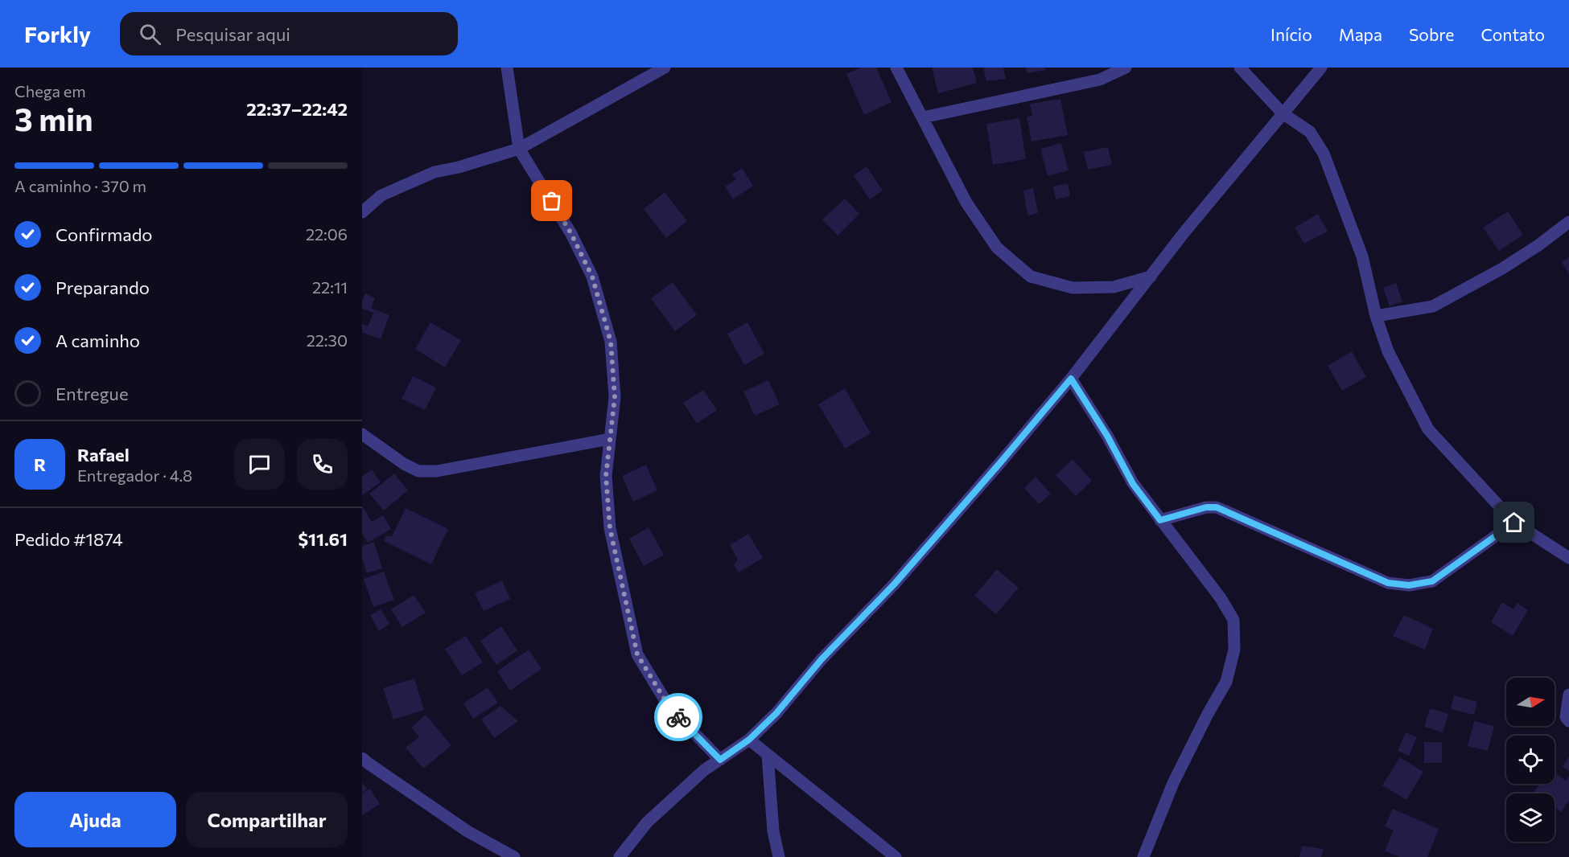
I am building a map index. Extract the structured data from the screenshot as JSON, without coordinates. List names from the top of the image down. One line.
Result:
{"north":"right","page":{"header":"Forkly","search":"Pesquisar aqui","nav":["Início","Mapa","Sobre","Contato"],"heading":["3 min","Chega em","22:37–22:42"],"panel":["Rafael","Entregador · 4.8","Pedido #1874","$11.61"],"bar":"A caminho · 370 m","list":[["Confirmado","22:06"],["Preparando","22:11"],["A caminho","22:30"],"Entregue"],"round":"R","buttons":["Ajuda","Compartilhar"]}}
